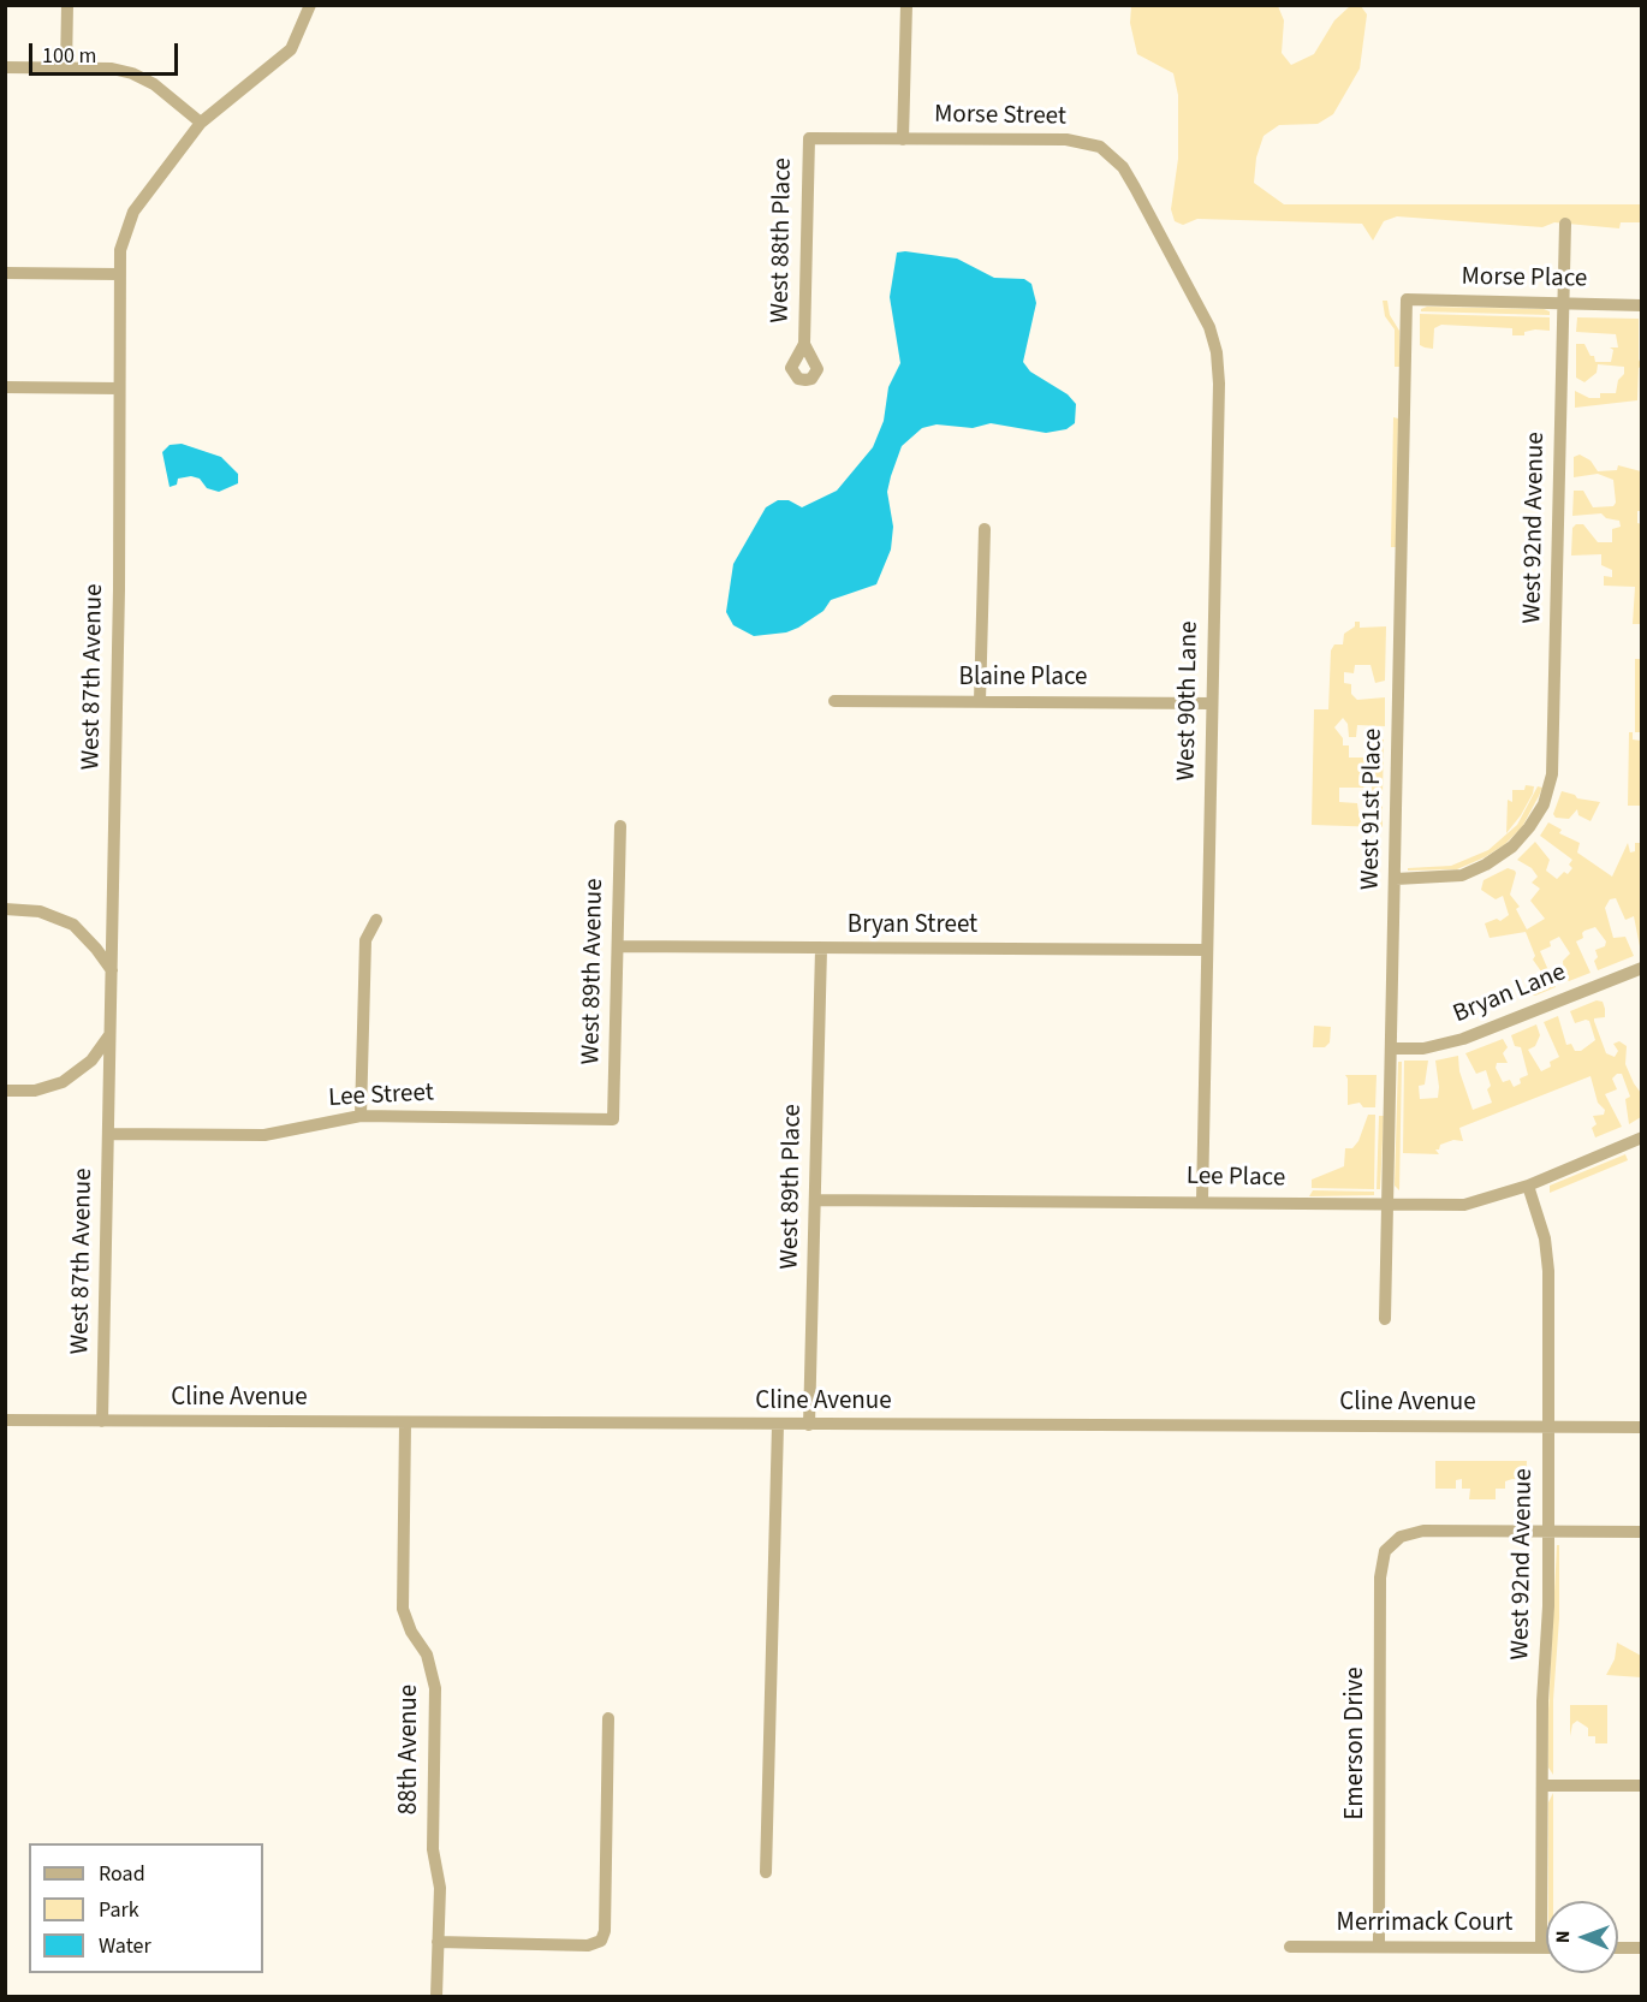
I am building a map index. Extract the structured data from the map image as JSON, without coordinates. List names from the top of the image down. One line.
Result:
{"streets":{"street":["Morse Street","West 88th Place","Morse Place","West 92nd Avenue","West 87th Avenue","Blaine Place","West 90th Lane","West 91st Place","Bryan Street","West 89th Avenue","Bryan Lane","Lee Street","Lee Place","West 89th Place","Cline Avenue","Emerson Drive","88th Avenue","Merrimack Court"]},"crossings":[["Morse Street","West 88th Place"],["Morse Street","West 90th Lane"],["Morse Place","West 92nd Avenue"],["Morse Place","West 91st Place"],["West 92nd Avenue","West 91st Place"],["West 92nd Avenue","Lee Place"],["West 92nd Avenue","Cline Avenue"],["West 92nd Avenue","Emerson Drive"],["West 92nd Avenue","Merrimack Court"],["West 87th Avenue","Lee Street"],["West 87th Avenue","Cline Avenue"],["Blaine Place","West 90th Lane"],["West 90th Lane","Bryan Street"],["West 90th Lane","Lee Place"],["West 91st Place","Bryan Lane"],["West 91st Place","Lee Place"],["Bryan Street","West 89th Avenue"],["Bryan Street","West 89th Place"],["West 89th Avenue","Lee Street"],["Lee Place","West 89th Place"],["West 89th Place","Cline Avenue"],["Cline Avenue","88th Avenue"],["Emerson Drive","Merrimack Court"]],"legend":["Road","Park","Water"],"scale_bar":"100 m","north":"left"}
